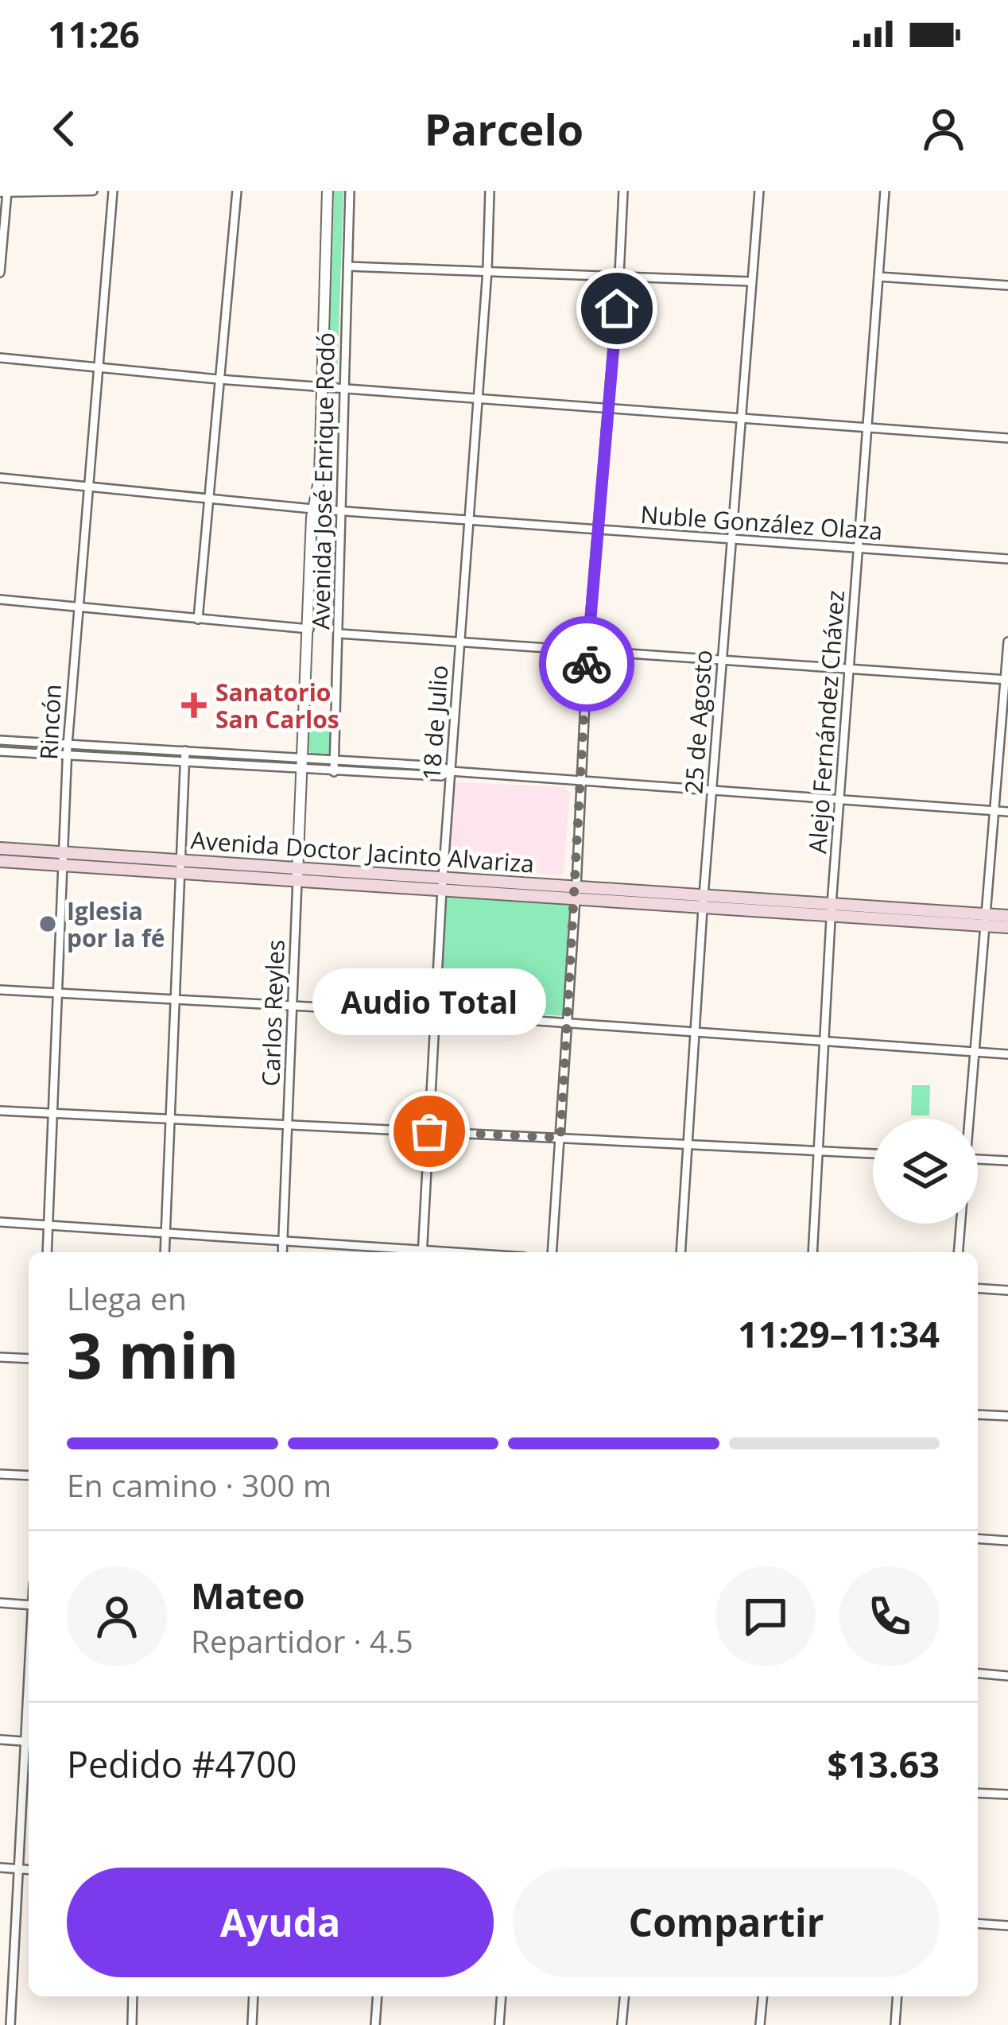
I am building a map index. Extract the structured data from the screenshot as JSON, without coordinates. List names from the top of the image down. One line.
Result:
{"streets":{"main road":["Avenida Doctor Jacinto Alvariza"],"street":["Avenida José Enrique Rodó","Nuble González Olaza","Rincón","25 de Agosto","Alejo Fernández Chávez","18 de Julio","Carlos Reyles"]},"crossings":[["Avenida José Enrique Rodó","Nuble González Olaza"],["Avenida José Enrique Rodó","Carlos Reyles"],["Nuble González Olaza","Rincón"],["Nuble González Olaza","25 de Agosto"],["Nuble González Olaza","Alejo Fernández Chávez"],["Nuble González Olaza","18 de Julio"],["Rincón","Avenida Doctor Jacinto Alvariza"],["25 de Agosto","Avenida Doctor Jacinto Alvariza"],["Alejo Fernández Chávez","Avenida Doctor Jacinto Alvariza"],["18 de Julio","Avenida Doctor Jacinto Alvariza"],["Avenida Doctor Jacinto Alvariza","Carlos Reyles"]],"places":{"health":["Sanatorio San Carlos"],"other":["Iglesia por la fé","Audio Total"]},"page":{"status":"11:26","header":"Parcelo","bubble":"Audio Total","heading":["3 min","Llega en","11:29–11:34"],"panel":["Mateo","Repartidor · 4.5","Pedido #4700","$13.63"],"bar":"En camino · 300 m","buttons":["Ayuda","Compartir"]}}
